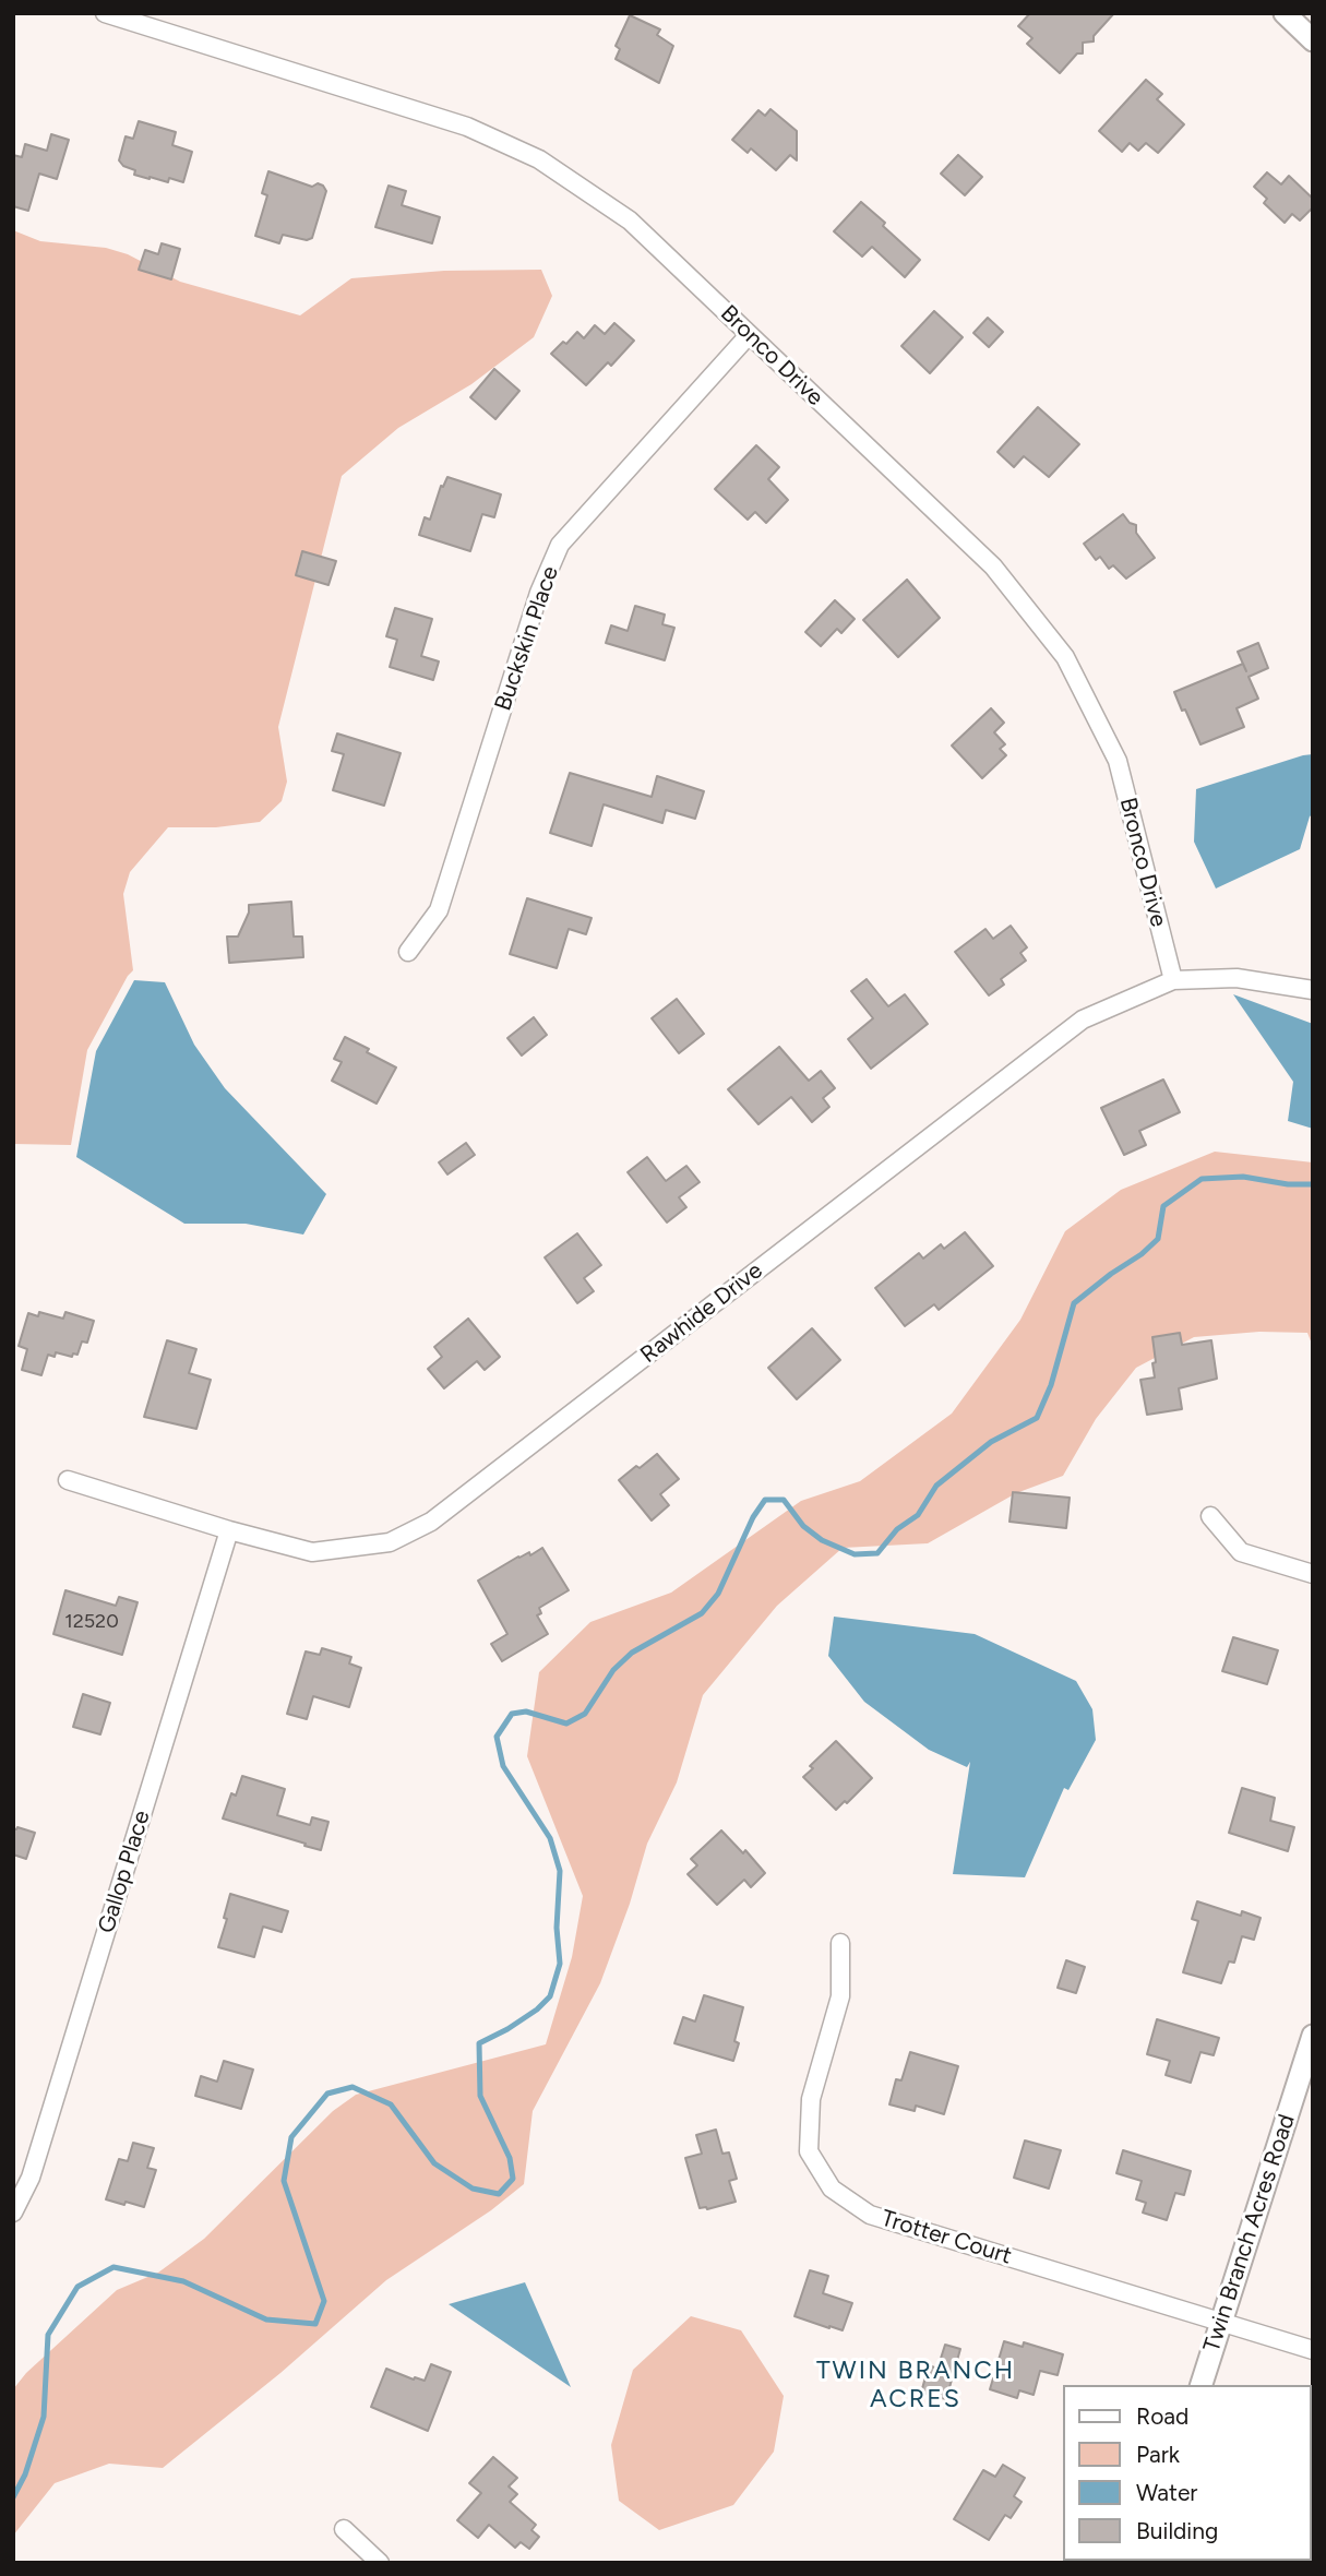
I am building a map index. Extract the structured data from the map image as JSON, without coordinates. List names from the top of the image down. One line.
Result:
{"streets":{"street":["Bronco Drive","Buckskin Place","Rawhide Drive","Gallop Place","Twin Branch Acres Road","Trotter Court"]},"crossings":[["Bronco Drive","Buckskin Place"],["Bronco Drive","Rawhide Drive"],["Rawhide Drive","Gallop Place"],["Twin Branch Acres Road","Trotter Court"]],"districts":["TWIN BRANCH ACRES"],"house_numbers":["12520"],"legend":["Road","Park","Water","Building"]}
